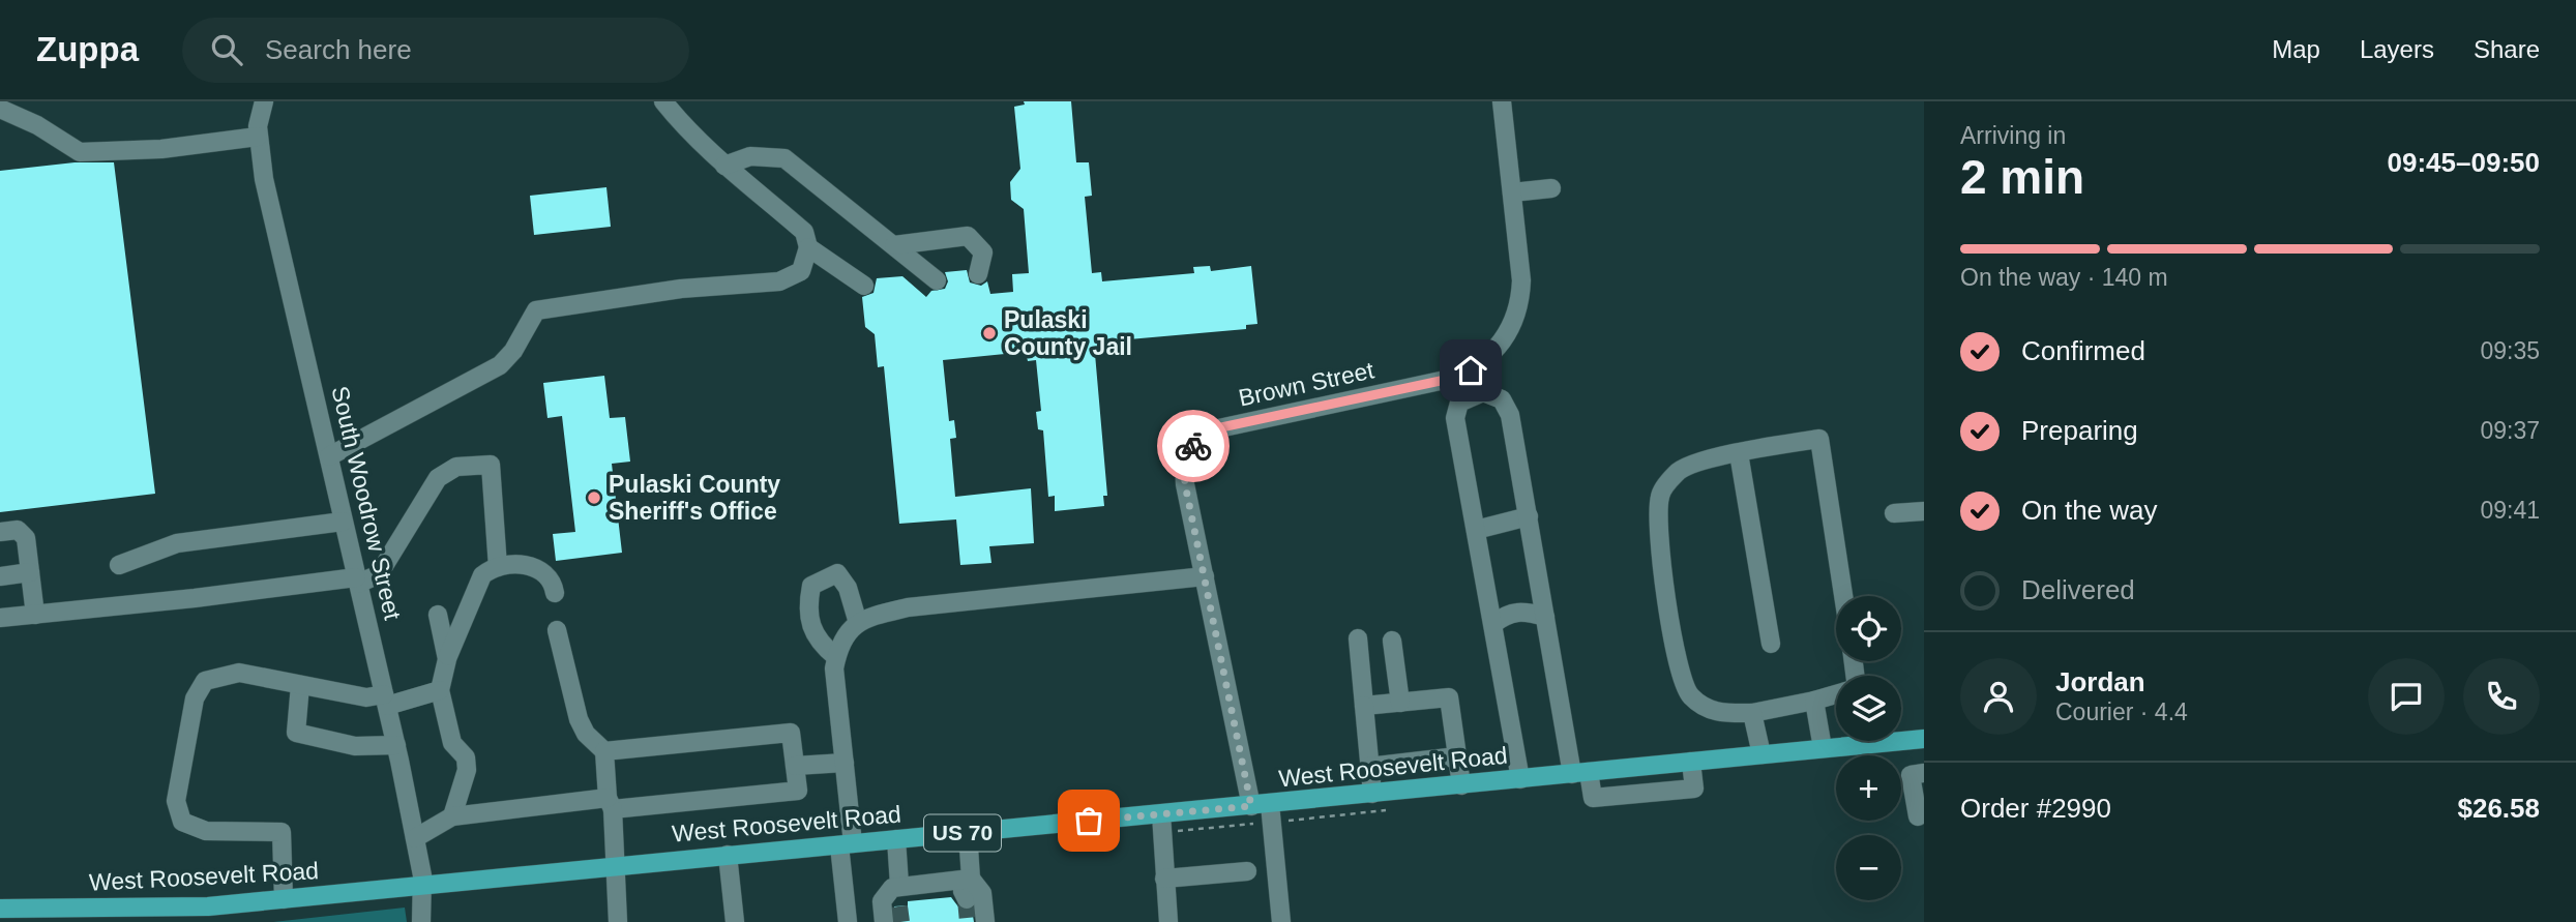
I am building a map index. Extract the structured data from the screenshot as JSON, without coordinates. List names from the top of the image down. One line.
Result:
{"streets":{"main road":["West Roosevelt Road","US 70"],"street":["Brown Street","South Woodrow Street"]},"crossings":[["Brown Street","West Roosevelt Road"],["South Woodrow Street","West Roosevelt Road"]],"places":["Pulaski County Jail","Pulaski County Sheriff's Office"],"page":{"header":"Zuppa","search":"Search here","nav":["Map","Layers","Share"],"heading":["2 min","Arriving in","09:45–09:50"],"panel":["Jordan","Courier · 4.4","Order #2990","$26.58"],"bar":"On the way · 140 m","list":[["Confirmed","09:35"],["Preparing","09:37"],["On the way","09:41"],"Delivered"],"map_buttons":["+","−"]}}
